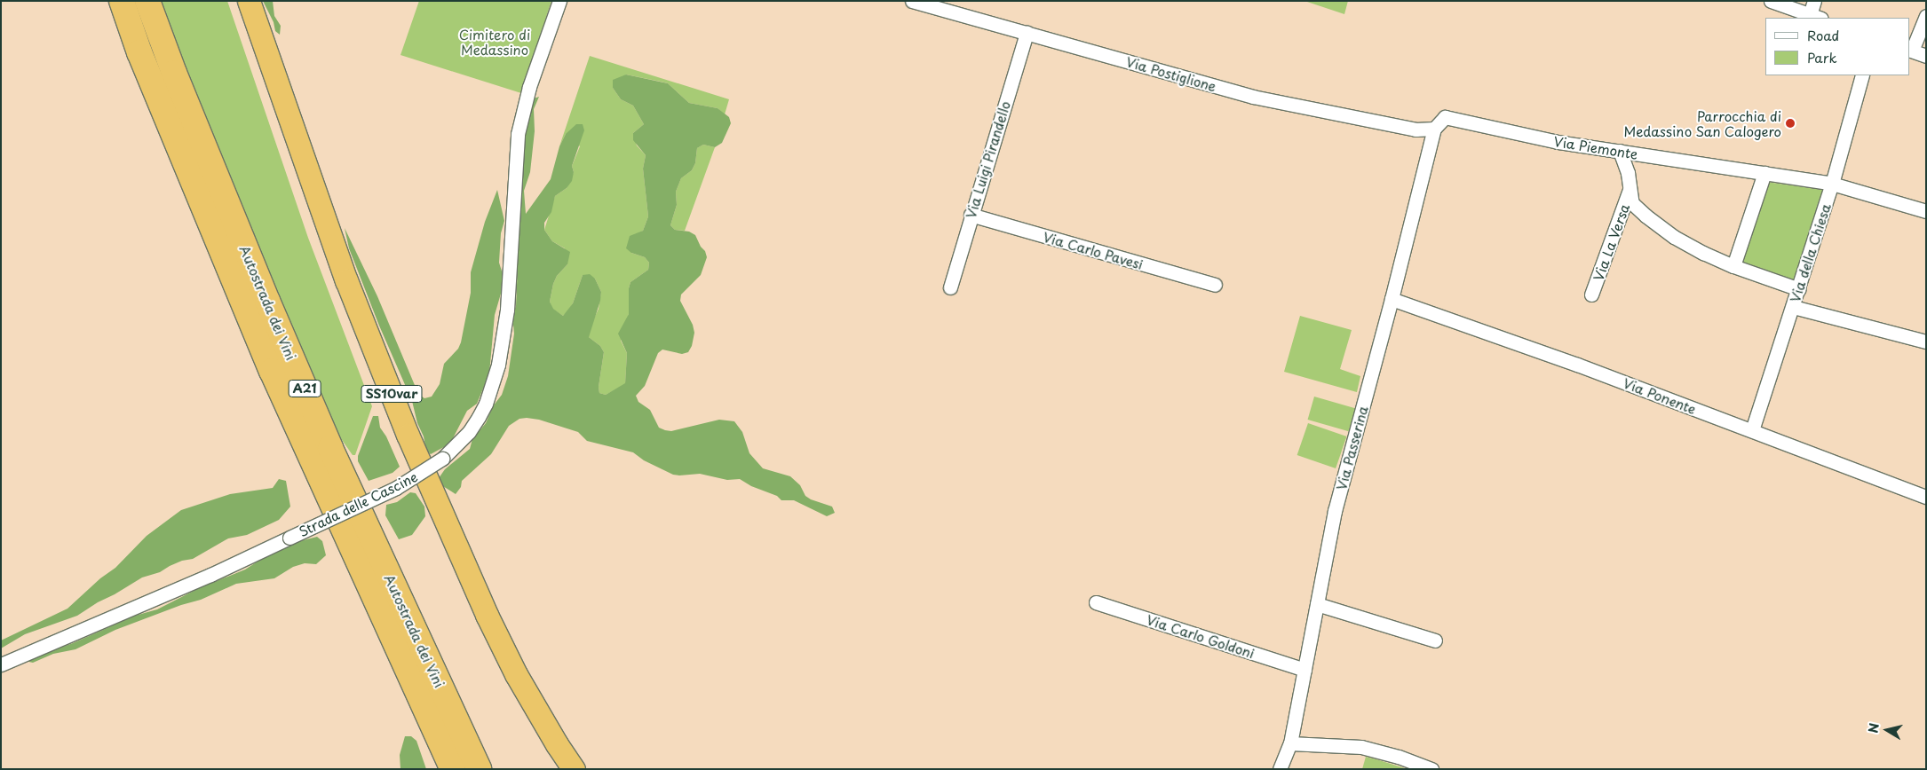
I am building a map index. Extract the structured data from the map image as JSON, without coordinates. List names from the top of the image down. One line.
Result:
{"streets":{"highway":["Autostrada dei Vini","A21","SS10var"],"street":["Via Postiglione","Via Piemonte","Via Luigi Pirandello","Via La Versa","Via Carlo Pavesi","Via della Chiesa","Via Ponente","Via Passerina","Strada delle Cascine","Via Carlo Goldoni"]},"crossings":[["Via Postiglione","Via Piemonte"],["Via Postiglione","Via Luigi Pirandello"],["Via Postiglione","Via Passerina"],["Via Piemonte","Via della Chiesa"],["Via Piemonte","Via Passerina"],["Via Luigi Pirandello","Via Carlo Pavesi"],["Via della Chiesa","Via Ponente"],["Via Ponente","Via Passerina"],["Via Passerina","Via Carlo Goldoni"]],"parks":["Cimitero di Medassino"],"places":["Parrocchia di Medassino San Calogero"],"legend":["Road","Park"],"north":"left"}
